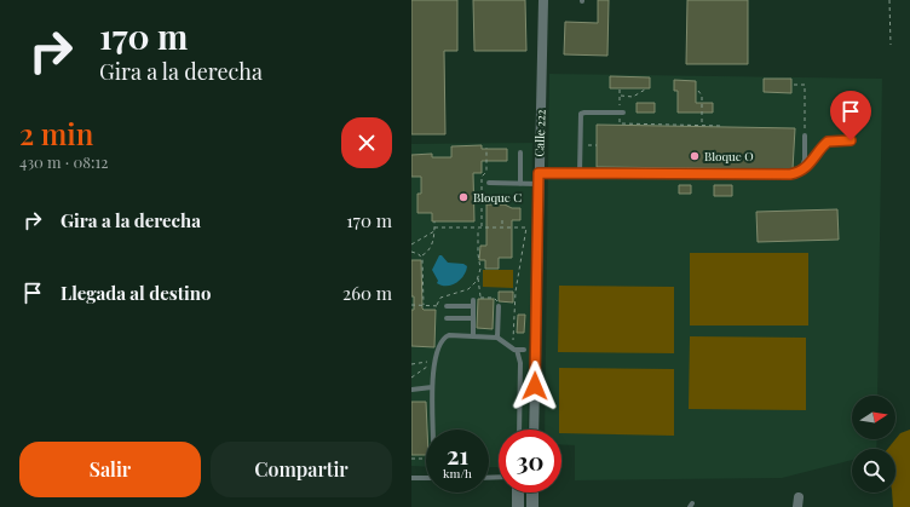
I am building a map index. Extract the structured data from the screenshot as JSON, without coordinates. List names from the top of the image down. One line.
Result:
{"streets":{"street":["Calle 222"]},"places":["Bloque O","Bloque C"],"north":"right","page":{"turn":["170 m","Gira a la derecha"],"heading":["2 min","430 m · 08:12"],"list":[{"name":"Gira a la derecha","value":"170 m"},{"name":"Llegada al destino","value":"260 m"}],"speed":"21 km/h","limit":"30","buttons":["Salir","Compartir"]}}
